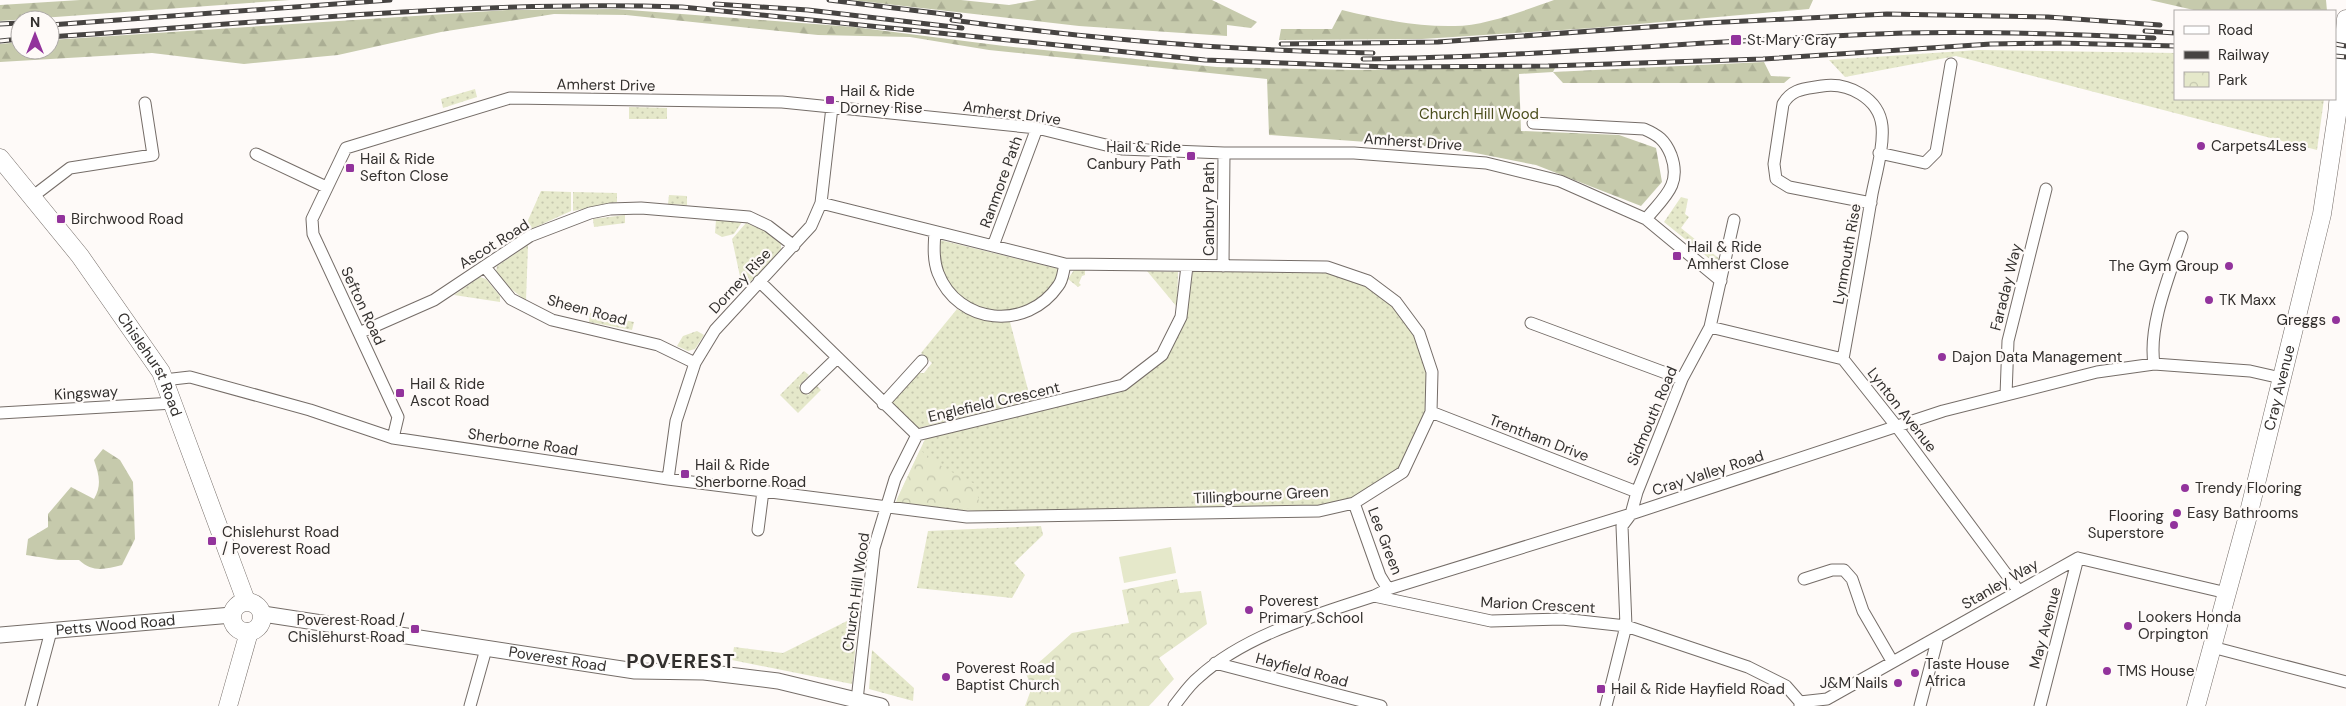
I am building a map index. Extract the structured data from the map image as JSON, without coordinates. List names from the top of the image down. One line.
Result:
{"streets":{"main road":["Chislehurst Road","Cray Avenue"],"street":["Amherst Drive","Ranmore Path","Canbury Path","Ascot Road","Lynmouth Rise","Dorney Rise","Faraday Way","Sefton Road","Sheen Road","Kingsway","Englefield Crescent","Lynton Avenue","Sidmouth Road","Trentham Drive","Sherborne Road","Cray Valley Road","Tillingbourne Green","Lee Green","Stanley Way","Church Hill Wood","Marion Crescent","Petts Wood Road","May Avenue","Poverest Road","Hayfield Road"]},"crossings":[["Amherst Drive","Ranmore Path"],["Amherst Drive","Canbury Path"],["Amherst Drive","Dorney Rise"],["Amherst Drive","Sefton Road"],["Amherst Drive","Sidmouth Road"],["Ranmore Path","Tillingbourne Green"],["Canbury Path","Tillingbourne Green"],["Ascot Road","Dorney Rise"],["Ascot Road","Sefton Road"],["Ascot Road","Sheen Road"],["Lynmouth Rise","Lynton Avenue"],["Dorney Rise","Sheen Road"],["Dorney Rise","Englefield Crescent"],["Dorney Rise","Sherborne Road"],["Dorney Rise","Tillingbourne Green"],["Faraday Way","Cray Valley Road"],["Sefton Road","Sherborne Road"],["Chislehurst Road","Kingsway"],["Chislehurst Road","Sherborne Road"],["Chislehurst Road","Petts Wood Road"],["Chislehurst Road","Poverest Road"],["Cray Avenue","Cray Valley Road"],["Englefield Crescent","Tillingbourne Green"],["Englefield Crescent","Church Hill Wood"],["Lynton Avenue","Cray Valley Road"],["Lynton Avenue","Stanley Way"],["Sidmouth Road","Trentham Drive"],["Sidmouth Road","Cray Valley Road"],["Sidmouth Road","Marion Crescent"],["Trentham Drive","Tillingbourne Green"],["Sherborne Road","Tillingbourne Green"],["Sherborne Road","Church Hill Wood"],["Cray Valley Road","Lee Green"],["Cray Valley Road","Marion Crescent"],["Cray Valley Road","Hayfield Road"],["Tillingbourne Green","Lee Green"],["Tillingbourne Green","Church Hill Wood"],["Stanley Way","Marion Crescent"],["Stanley Way","May Avenue"],["Church Hill Wood","Poverest Road"],["Petts Wood Road","Poverest Road"]],"districts":["POVEREST"],"parks":["Church Hill Wood"],"places":{"transit":["St Mary Cray","Hail & Ride Dorney Rise","Hail & Ride Canbury Path","Hail & Ride Sefton Close","Birchwood Road","Hail & Ride Amherst Close","Hail & Ride Ascot Road","Hail & Ride Sherborne Road","Chislehurst Road / Poverest Road","Poverest Road / Chislehurst Road","Hail & Ride Hayfield Road"],"other":["Carpets4Less","The Gym Group","TK Maxx","Greggs","Dajon Data Management","Trendy Flooring","Easy Bathrooms","Flooring Superstore","Poverest Primary School","Lookers Honda Orpington","TMS House","Taste House Africa","Poverest Road Baptist Church","J&M Nails"]},"legend":["Road","Railway","Park"],"north":"top"}
